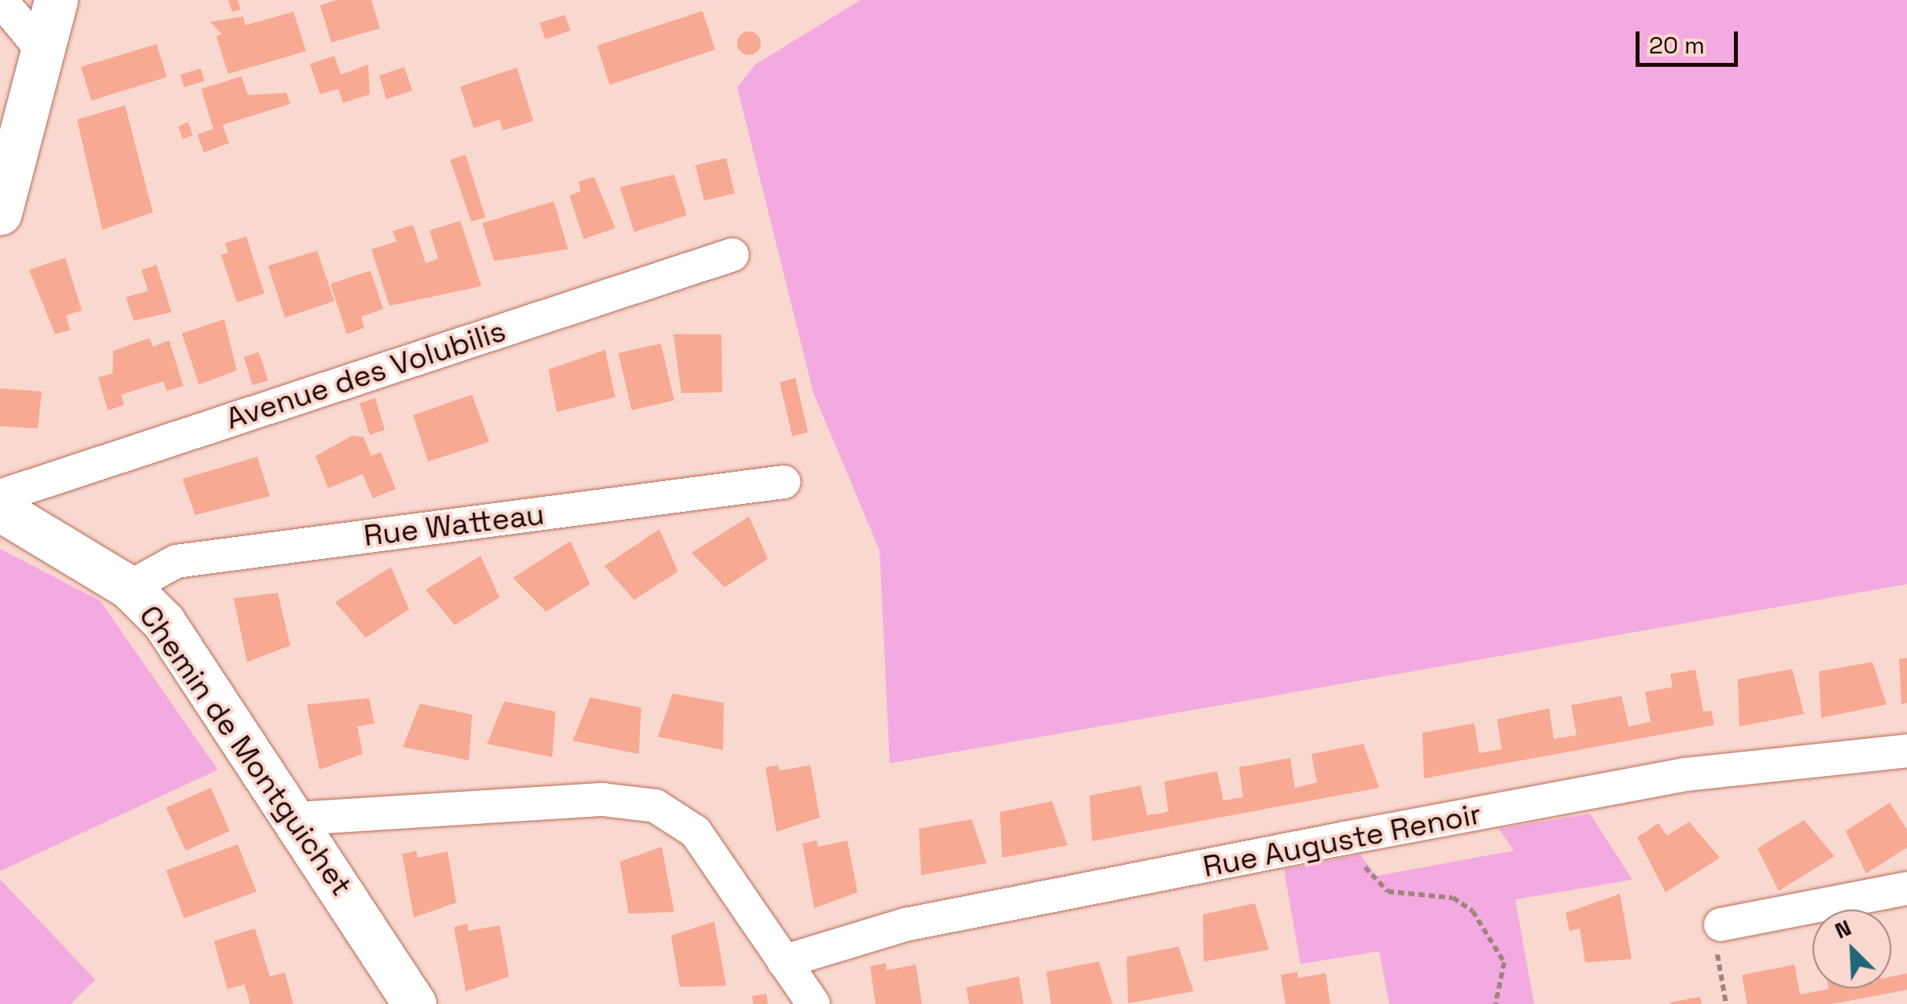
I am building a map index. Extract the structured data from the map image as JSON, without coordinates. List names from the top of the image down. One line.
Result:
{"streets":{"street":["Avenue des Volubilis","Rue Watteau","Chemin de Montguichet","Rue Auguste Renoir"]},"crossings":[["Rue Watteau","Chemin de Montguichet"]],"scale_bar":"20 m","north":"top left"}
